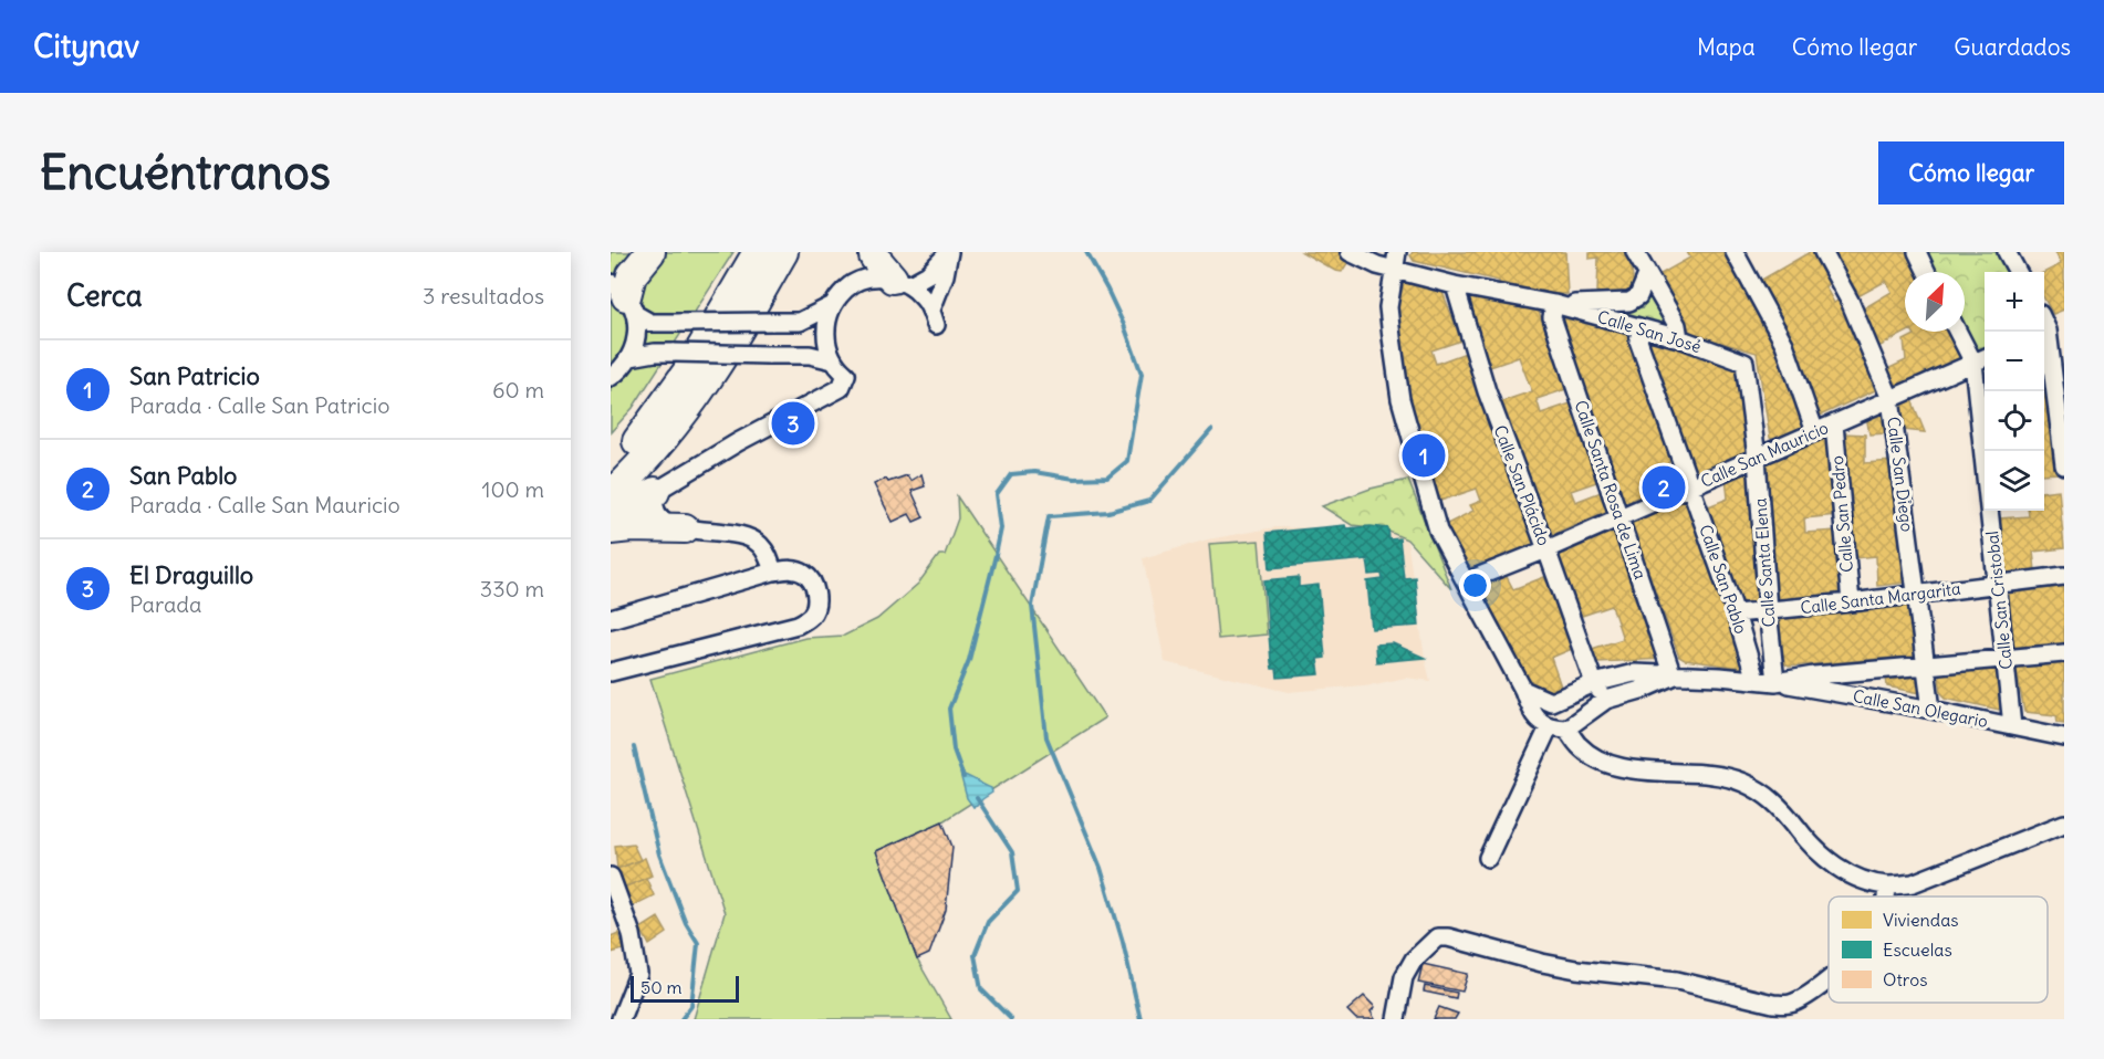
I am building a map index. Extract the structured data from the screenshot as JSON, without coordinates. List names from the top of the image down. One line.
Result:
{"streets":{"street":["Calle San José","Calle San Mauricio","Calle San Diego","Calle San Plácido","Calle Santa Rosa de Lima","Calle San Pedro","Calle Santa Elena","Calle San Pablo","Calle Santa Margarita","Calle San Cristobal","Calle San Olegario"]},"crossings":[["Calle San José","Calle San Plácido"],["Calle San José","Calle Santa Rosa de Lima"],["Calle San José","Calle Santa Elena"],["Calle San José","Calle San Pablo"],["Calle San Mauricio","Calle San Diego"],["Calle San Mauricio","Calle San Plácido"],["Calle San Mauricio","Calle Santa Rosa de Lima"],["Calle San Mauricio","Calle San Pedro"],["Calle San Mauricio","Calle Santa Elena"],["Calle San Mauricio","Calle San Pablo"],["Calle San Mauricio","Calle San Cristobal"],["Calle San Diego","Calle Santa Margarita"],["Calle San Diego","Calle San Olegario"],["Calle San Plácido","Calle San Olegario"],["Calle Santa Rosa de Lima","Calle San Olegario"],["Calle San Pedro","Calle Santa Margarita"],["Calle Santa Elena","Calle Santa Margarita"],["Calle Santa Elena","Calle San Olegario"],["Calle San Pablo","Calle Santa Margarita"],["Calle San Pablo","Calle San Olegario"],["Calle Santa Margarita","Calle San Cristobal"],["Calle San Cristobal","Calle San Olegario"]],"legend":["Viviendas","Escuelas","Otros"],"scale_bar":"50 m","north":"top right","page":{"header":"Citynav","nav":["Mapa","Cómo llegar","Guardados"],"buttons":"Cómo llegar","title":"Encuéntranos","heading":["Cerca","3 resultados"],"map_buttons":["+","−"],"list":[{"mark":"1","name":"San Patricio","note":"Parada · Calle San Patricio","value":"60 m"},{"mark":"2","name":"San Pablo","note":"Parada · Calle San Mauricio","value":"100 m"},{"mark":"3","name":"El Draguillo","note":"Parada","value":"330 m"}],"pins":["3","1","2"],"scale":"50 m"}}
